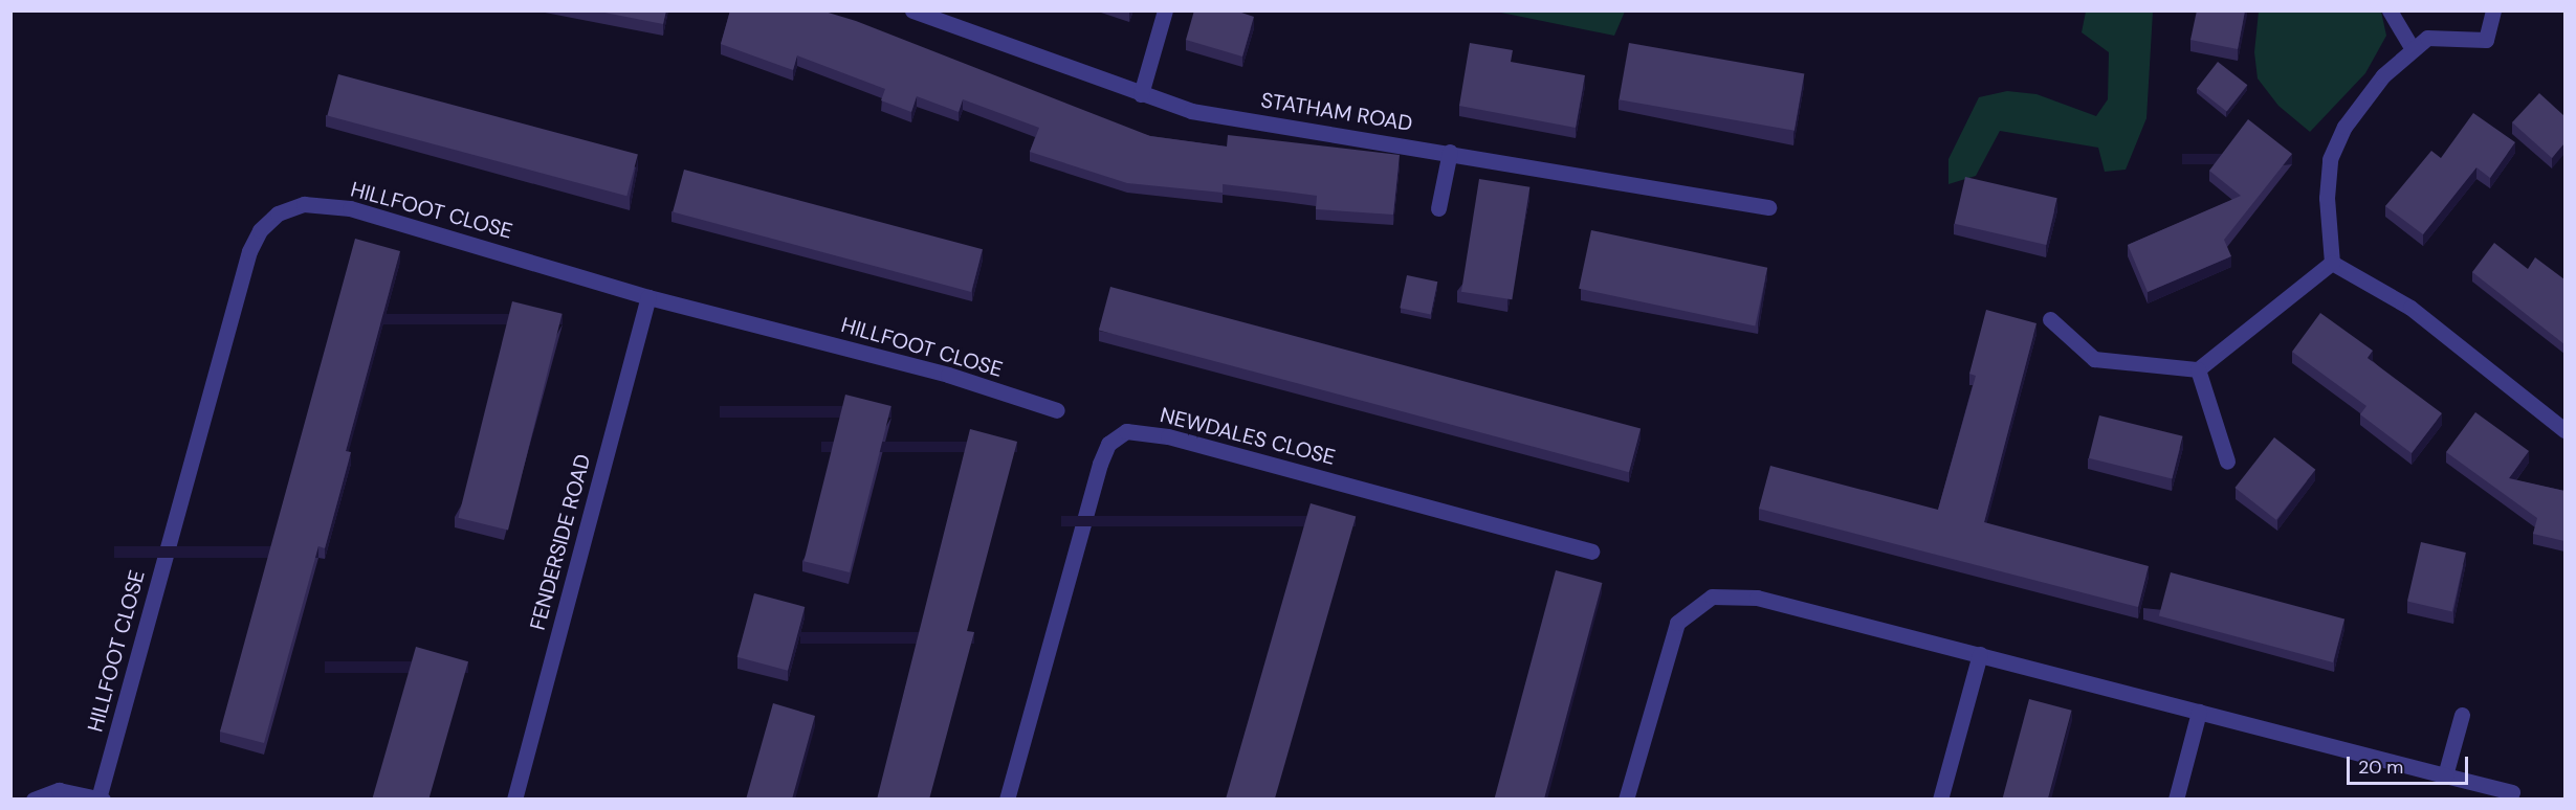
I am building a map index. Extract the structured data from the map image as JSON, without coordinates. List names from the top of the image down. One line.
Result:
{"streets":{"street":["STATHAM ROAD","HILLFOOT CLOSE","NEWDALES CLOSE","FENDERSIDE ROAD"]},"crossings":[["HILLFOOT CLOSE","FENDERSIDE ROAD"]],"scale_bar":"20 m"}
